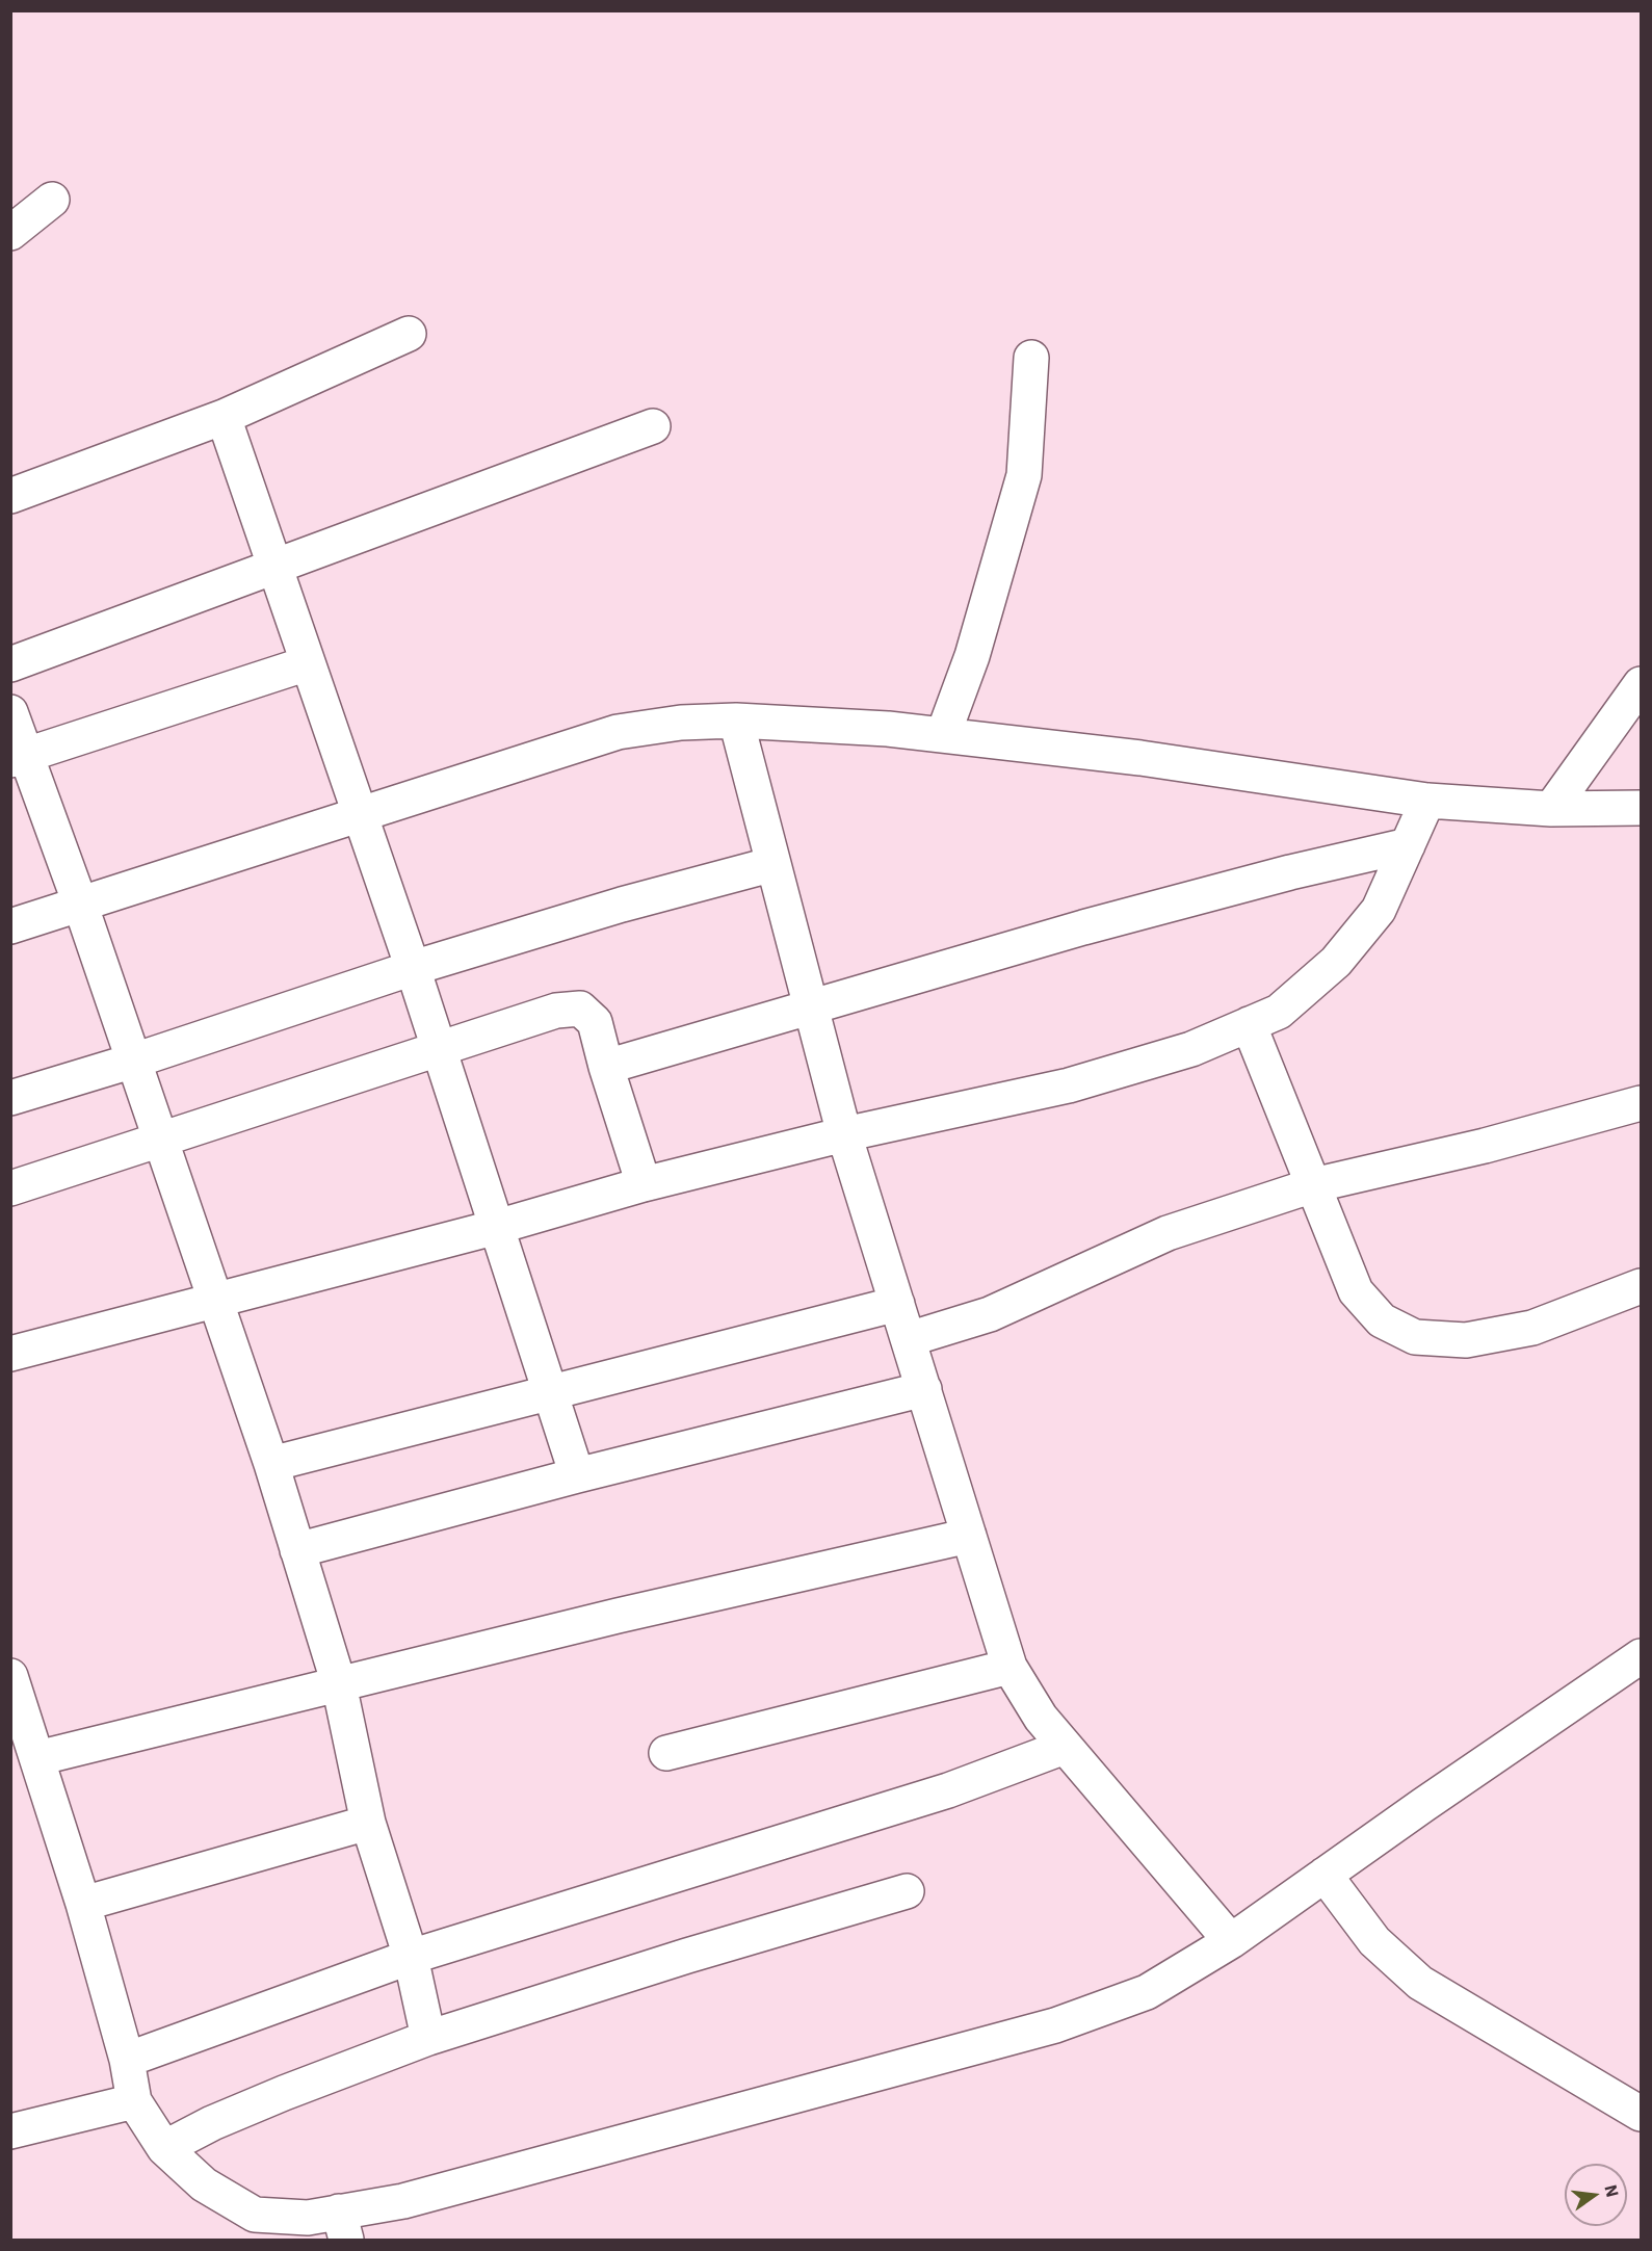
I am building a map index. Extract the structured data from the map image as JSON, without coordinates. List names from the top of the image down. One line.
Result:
{"north":"right"}
